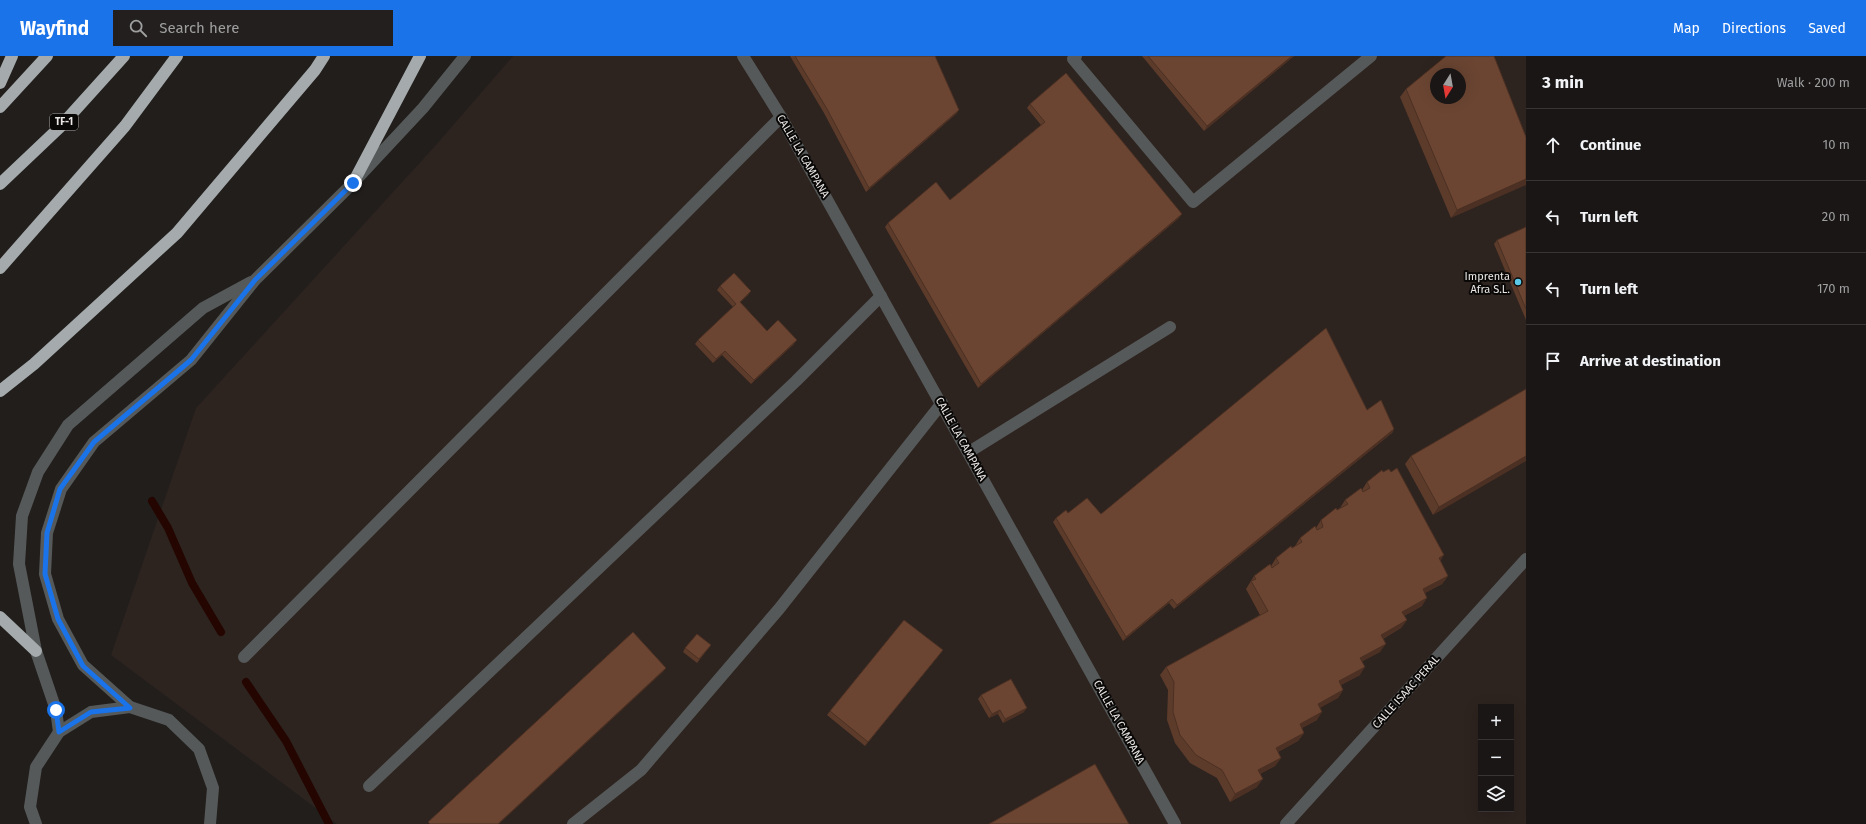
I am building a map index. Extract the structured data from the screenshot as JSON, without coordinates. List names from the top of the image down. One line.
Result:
{"streets":{"highway":["TF-1"],"street":["CALLE LA CAMPANA","CALLE ISAAC PERAL"]},"places":["Imprenta Afra S.L."],"north":"bottom","page":{"header":"Wayfind","search":"Search here","nav":["Map","Directions","Saved"],"heading":["3 min","Walk · 200 m"],"list":[["Continue","10 m"],["Turn left","20 m"],["Turn left","170 m"],"Arrive at destination"],"map_buttons":["+","−"]}}
